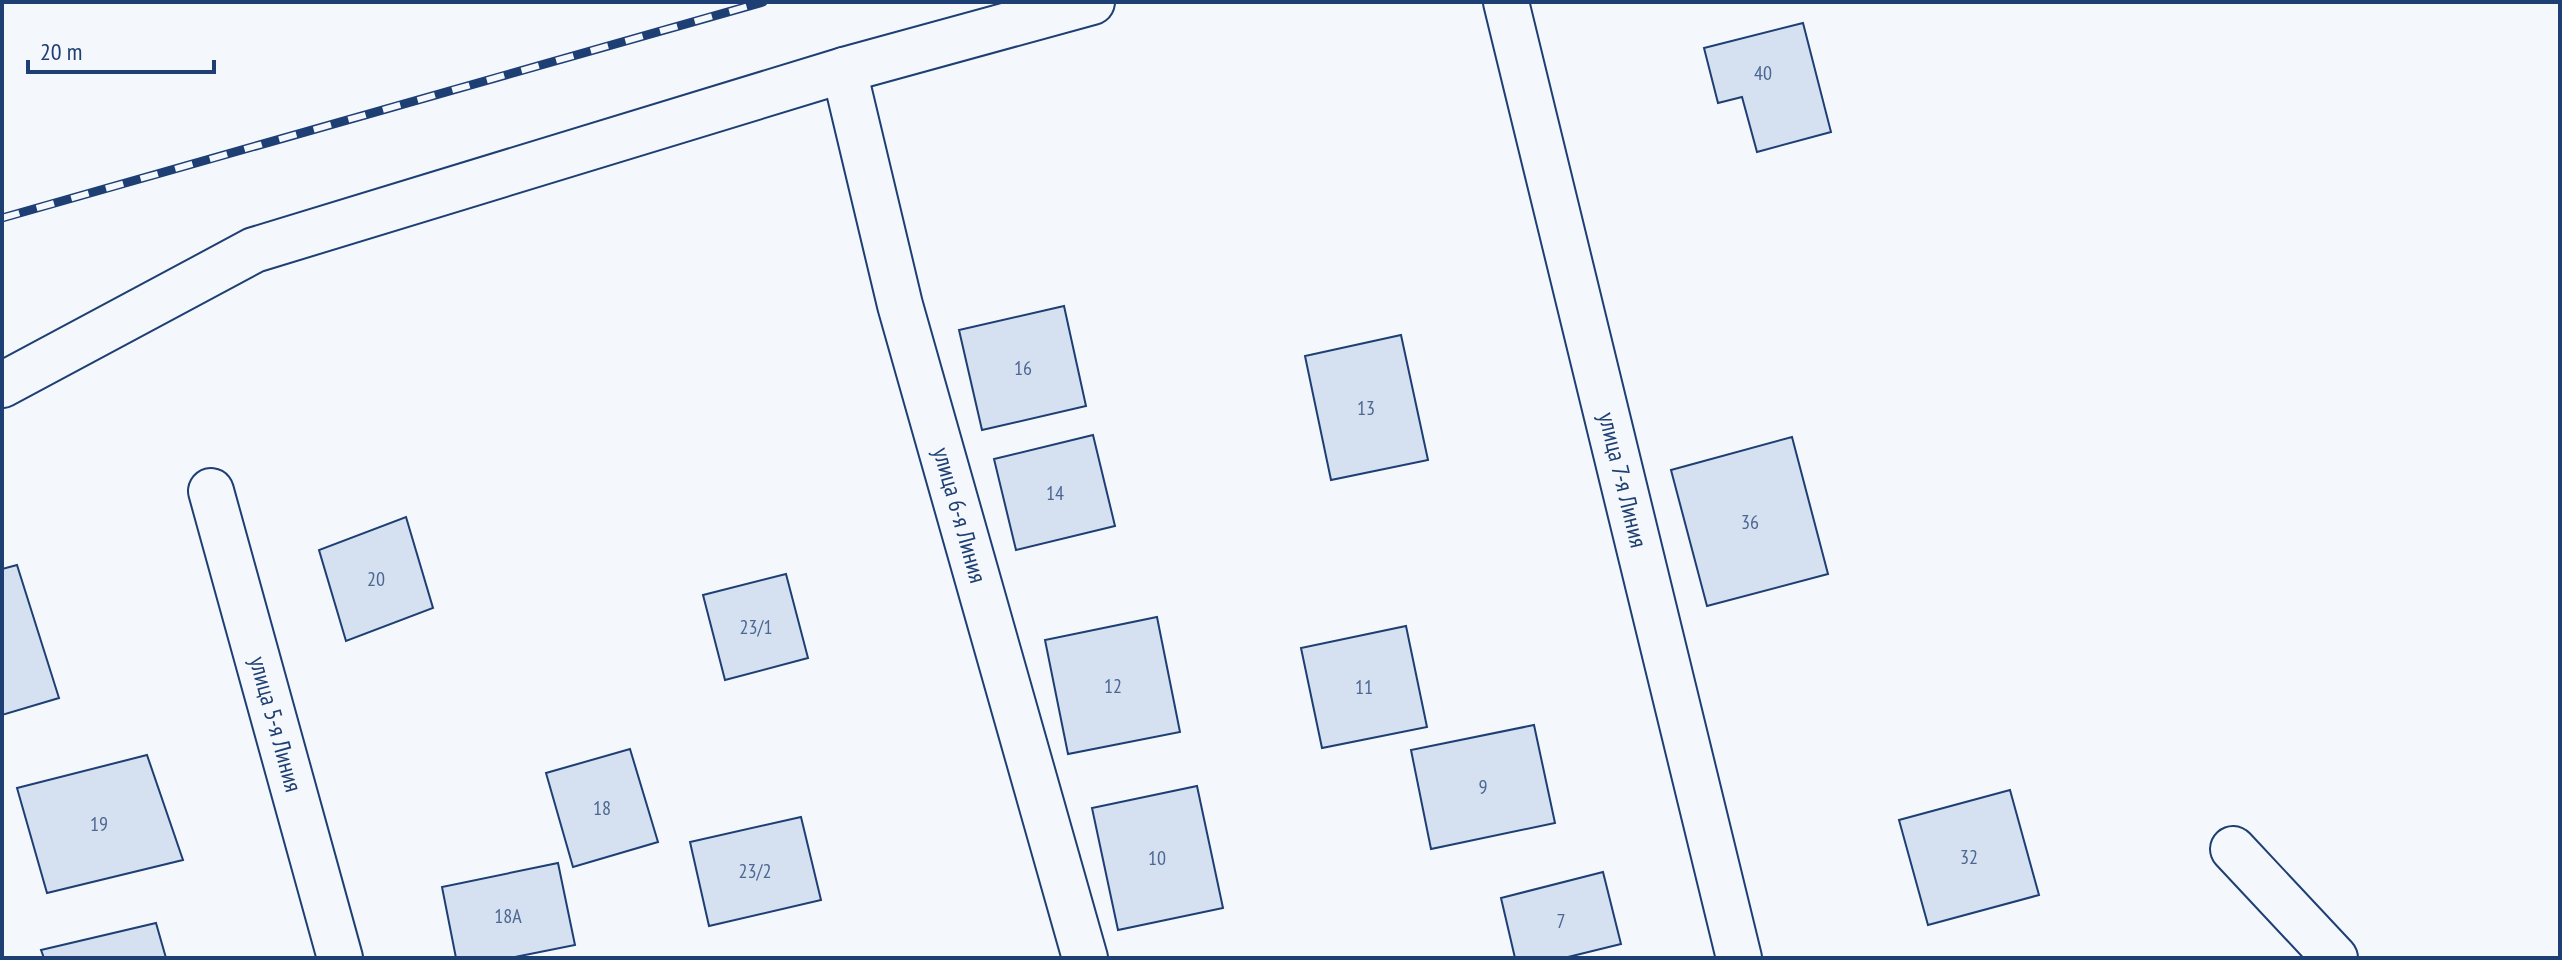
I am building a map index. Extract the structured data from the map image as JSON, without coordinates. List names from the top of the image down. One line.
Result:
{"streets":{"street":["улица 7-я Линия","улица 6-я Линия","улица 5-я Линия"]},"house_numbers":["40","16","13","14","36","20","23/1","12","11","9","18","19","32","10","23/2","18А","7"],"scale_bar":"20 m"}
